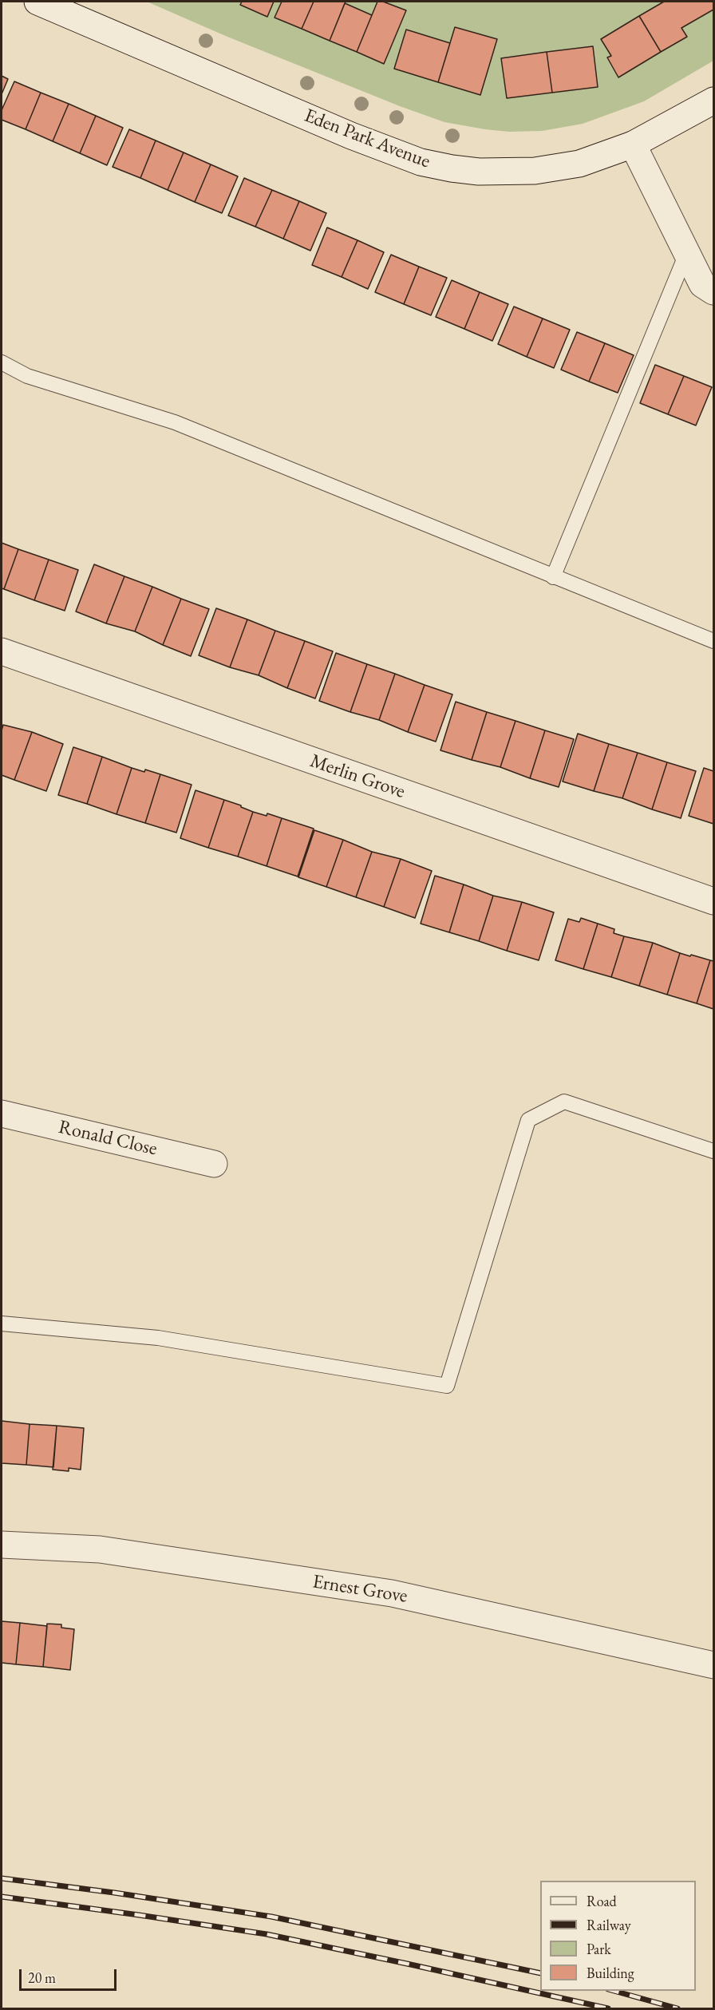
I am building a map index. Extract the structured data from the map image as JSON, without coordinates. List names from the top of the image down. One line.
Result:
{"streets":{"street":["Eden Park Avenue","Merlin Grove","Ronald Close","Ernest Grove"]},"legend":["Road","Railway","Park","Building"],"scale_bar":"20 m"}
